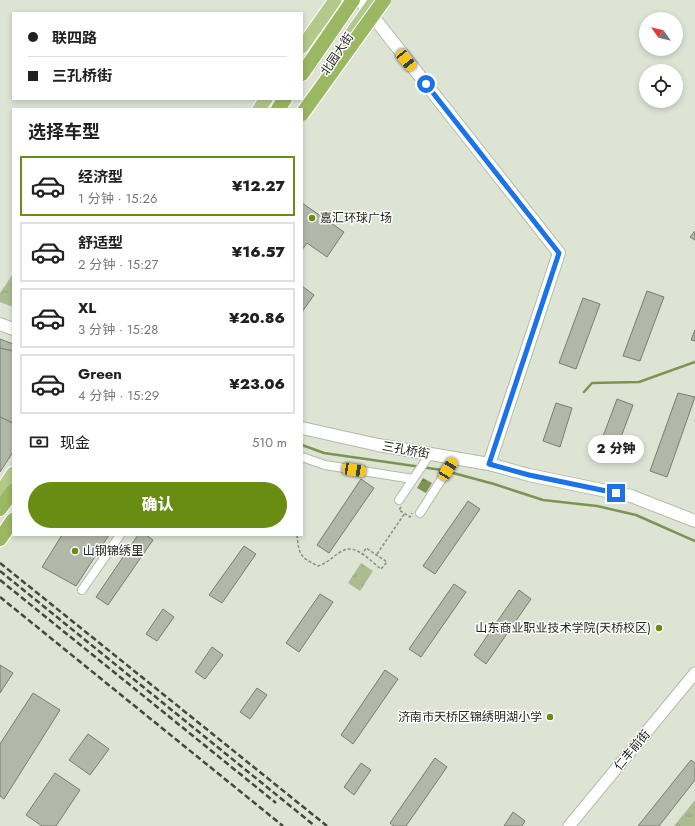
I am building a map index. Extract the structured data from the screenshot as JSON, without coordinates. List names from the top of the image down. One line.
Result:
{"streets":{"main road":["三孔桥街"],"street":["仁丰前街"]},"places":["嘉汇环球广场","山钢锦绣里","山东商业职业技术学院(天桥校区)","济南市天桥区锦绣明湖小学"],"north":"top left","page":{"banner":["联四路","三孔桥街"],"heading":"选择车型","list":[{"name":"经济型","note":"1 分钟 · 15:26","value":"¥12.27"},{"name":"舒适型","note":"2 分钟 · 15:27","value":"¥16.57"},{"name":"XL","note":"3 分钟 · 15:28","value":"¥20.86"},{"name":"Green","note":"4 分钟 · 15:29","value":"¥23.06"}],"pay":["现金","510 m"],"bubble":"2 分钟","buttons":"确认"}}
